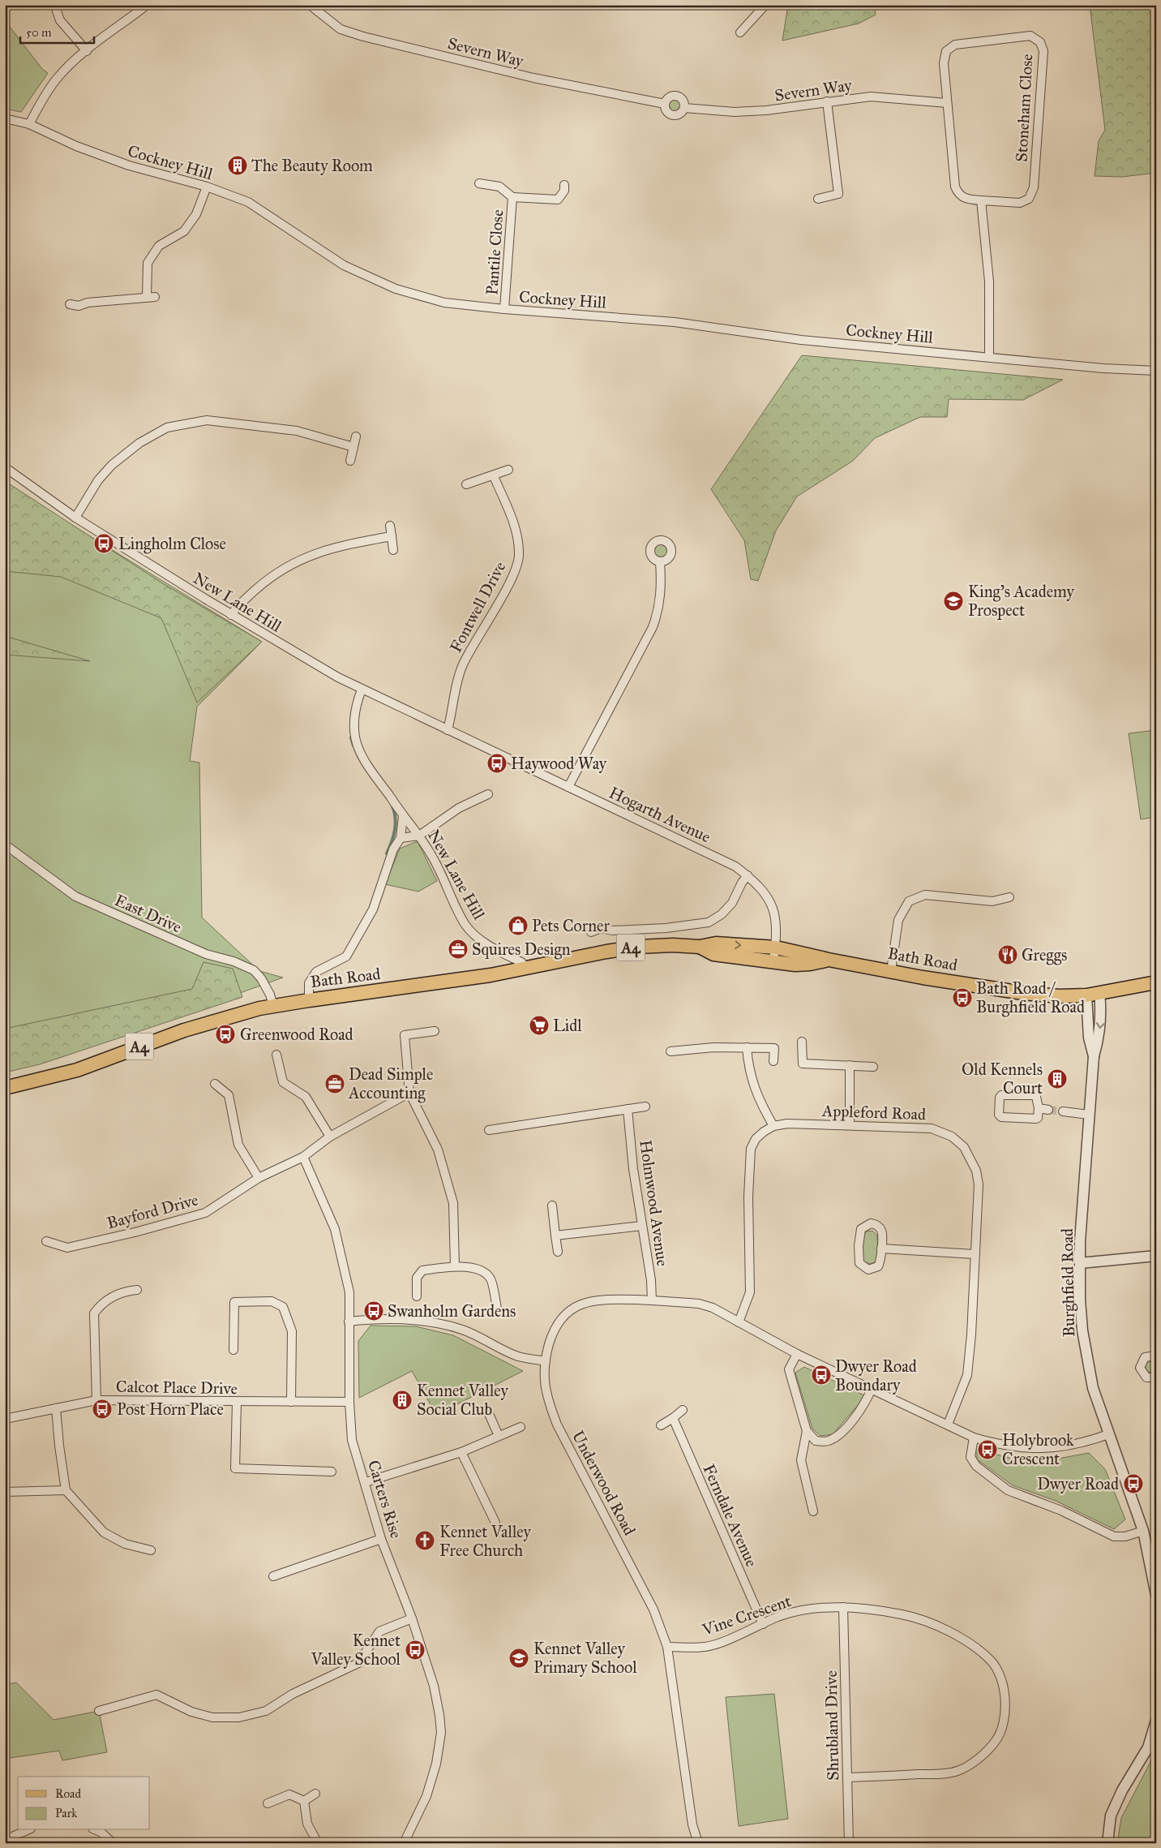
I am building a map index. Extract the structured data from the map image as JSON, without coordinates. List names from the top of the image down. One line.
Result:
{"streets":{"main road":["A4","Bath Road"],"street":["Severn Way","Stoneham Close","Cockney Hill","Pantile Close","New Lane Hill","Fontwell Drive","Hogarth Avenue","East Drive","Appleford Road","Holmwood Avenue","Bayford Drive","Burghfield Road","Calcot Place Drive","Underwood Road","Carters Rise","Ferndale Avenue","Vine Crescent","Shrubland Drive"]},"crossings":[["Severn Way","Stoneham Close"],["Cockney Hill","Pantile Close"],["New Lane Hill","Hogarth Avenue"],["New Lane Hill","Bath Road"],["Fontwell Drive","Hogarth Avenue"],["Hogarth Avenue","Bath Road"],["East Drive","Bath Road"],["Bath Road","Burghfield Road"],["Appleford Road","Underwood Road"],["Holmwood Avenue","Underwood Road"],["Bayford Drive","Carters Rise"],["Calcot Place Drive","Carters Rise"],["Underwood Road","Vine Crescent"],["Ferndale Avenue","Vine Crescent"],["Vine Crescent","Shrubland Drive"]],"places":{"building":["The Beauty Room","Old Kennels Court","Kennet Valley Social Club"],"bus stop":["Lingholm Close","Haywood Way","Bath Road / Burghfield Road","Greenwood Road","Swanholm Gardens","Dwyer Road Boundary","Post Horn Place","Holybrook Crescent","Dwyer Road","Kennet Valley School"],"school or university":["King's Academy Prospect","Kennet Valley Primary School"],"shop":["Pets Corner"],"office":["Squires Design","Dead Simple Accounting"],"restaurant":["Greggs"],"supermarket":["Lidl"],"church":["Kennet Valley Free Church"]},"legend":["Road","Park"],"scale_bar":"50 m"}
